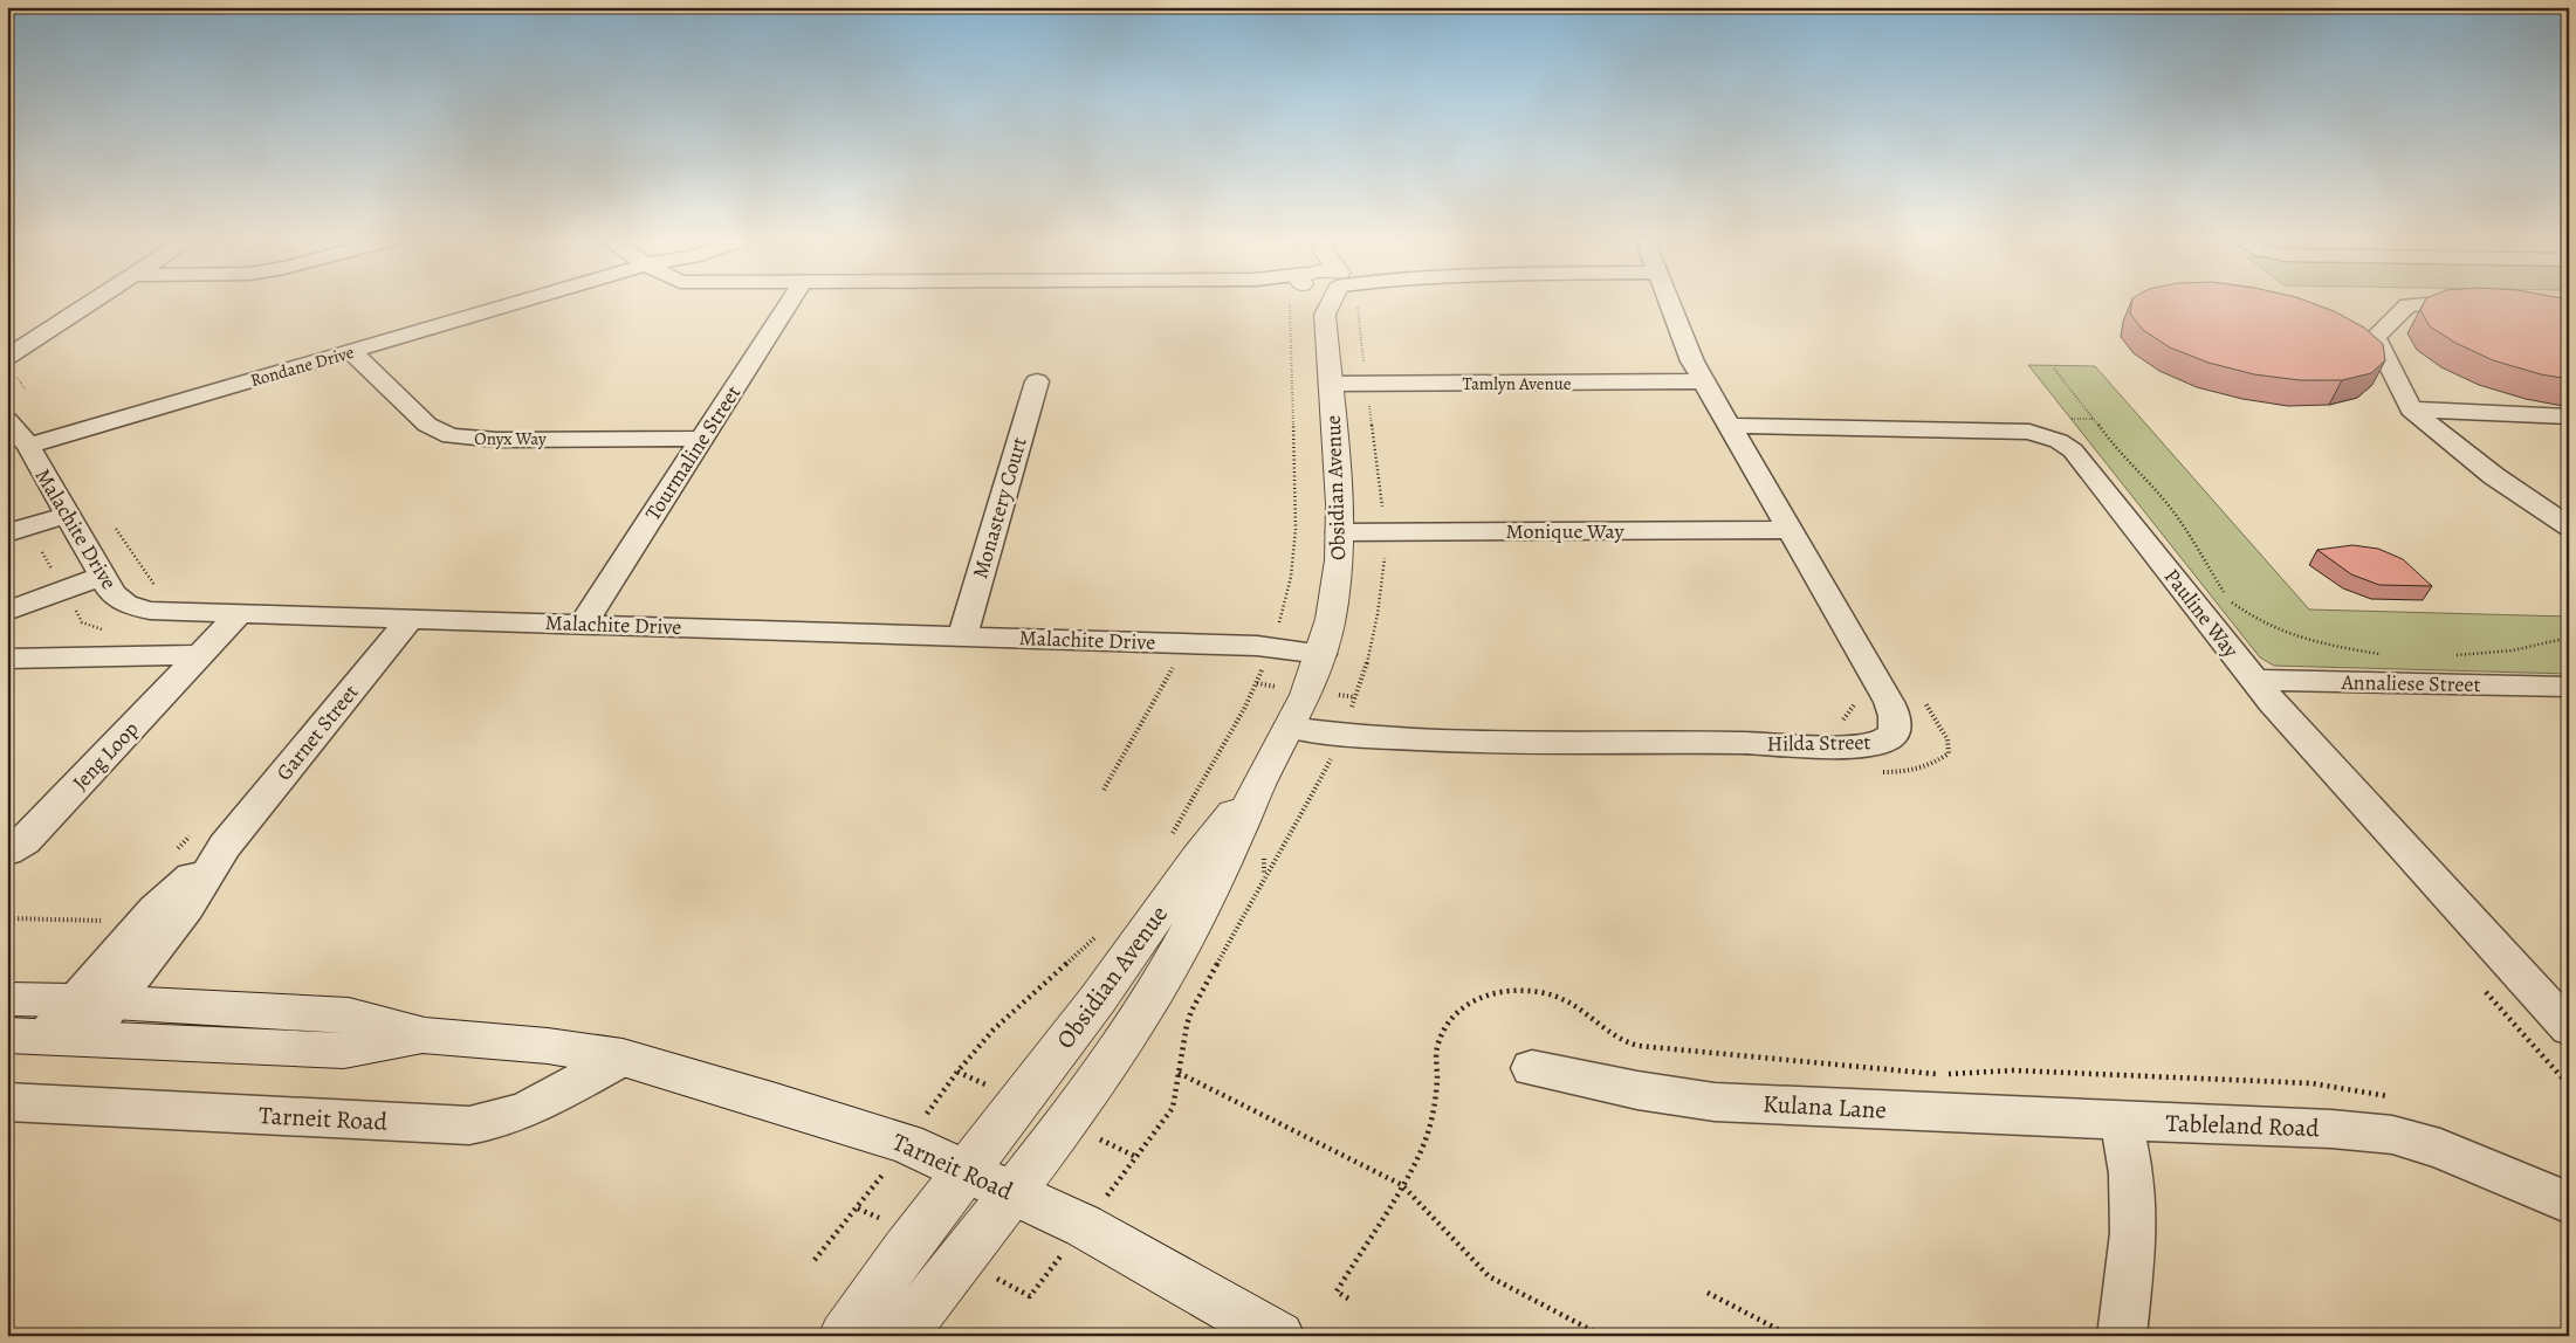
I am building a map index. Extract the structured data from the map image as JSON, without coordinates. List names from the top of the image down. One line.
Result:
{"streets":{"street":["Rondane Drive","Tamlyn Avenue","Onyx Way","Tourmaline Street","Obsidian Avenue","Monastery Court","Malachite Drive","Monique Way","Pauline Way","Annaliese Street","Garnet Street","Hilda Street","Jeng Loop","Kulana Lane","Tarneit Road","Tableland Road"]},"crossings":[["Rondane Drive","Onyx Way"],["Rondane Drive","Malachite Drive"],["Tamlyn Avenue","Obsidian Avenue"],["Tamlyn Avenue","Hilda Street"],["Onyx Way","Tourmaline Street"],["Tourmaline Street","Malachite Drive"],["Obsidian Avenue","Malachite Drive"],["Obsidian Avenue","Monique Way"],["Obsidian Avenue","Hilda Street"],["Obsidian Avenue","Tarneit Road"],["Monastery Court","Malachite Drive"],["Malachite Drive","Garnet Street"],["Malachite Drive","Jeng Loop"],["Monique Way","Hilda Street"],["Pauline Way","Annaliese Street"],["Pauline Way","Hilda Street"],["Garnet Street","Tarneit Road"],["Kulana Lane","Tableland Road"]]}
